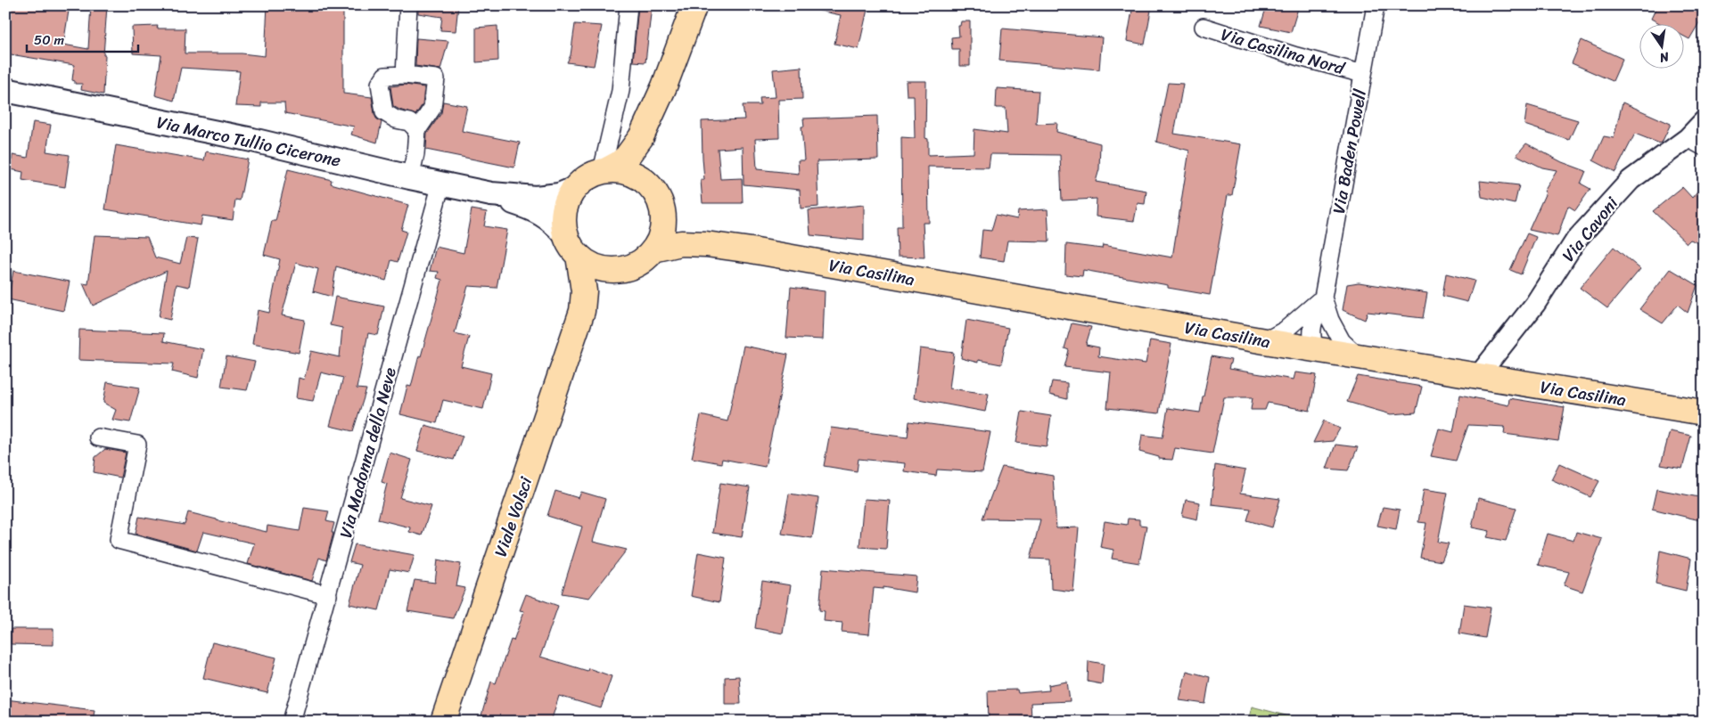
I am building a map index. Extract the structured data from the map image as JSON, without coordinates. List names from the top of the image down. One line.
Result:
{"streets":{"main road":["Via Marco Tullio Cicerone","Via Casilina","Viale Volsci"],"street":["Via Casilina Nord","Via Baden Powell","Via Cavoni","Via Madonna della Neve"]},"crossings":[["Via Casilina Nord","Via Baden Powell"],["Via Marco Tullio Cicerone","Via Casilina"],["Via Marco Tullio Cicerone","Via Madonna della Neve"],["Via Marco Tullio Cicerone","Viale Volsci"],["Via Baden Powell","Via Casilina"],["Via Cavoni","Via Casilina"],["Via Casilina","Viale Volsci"]],"scale_bar":"50 m","north":"bottom"}
